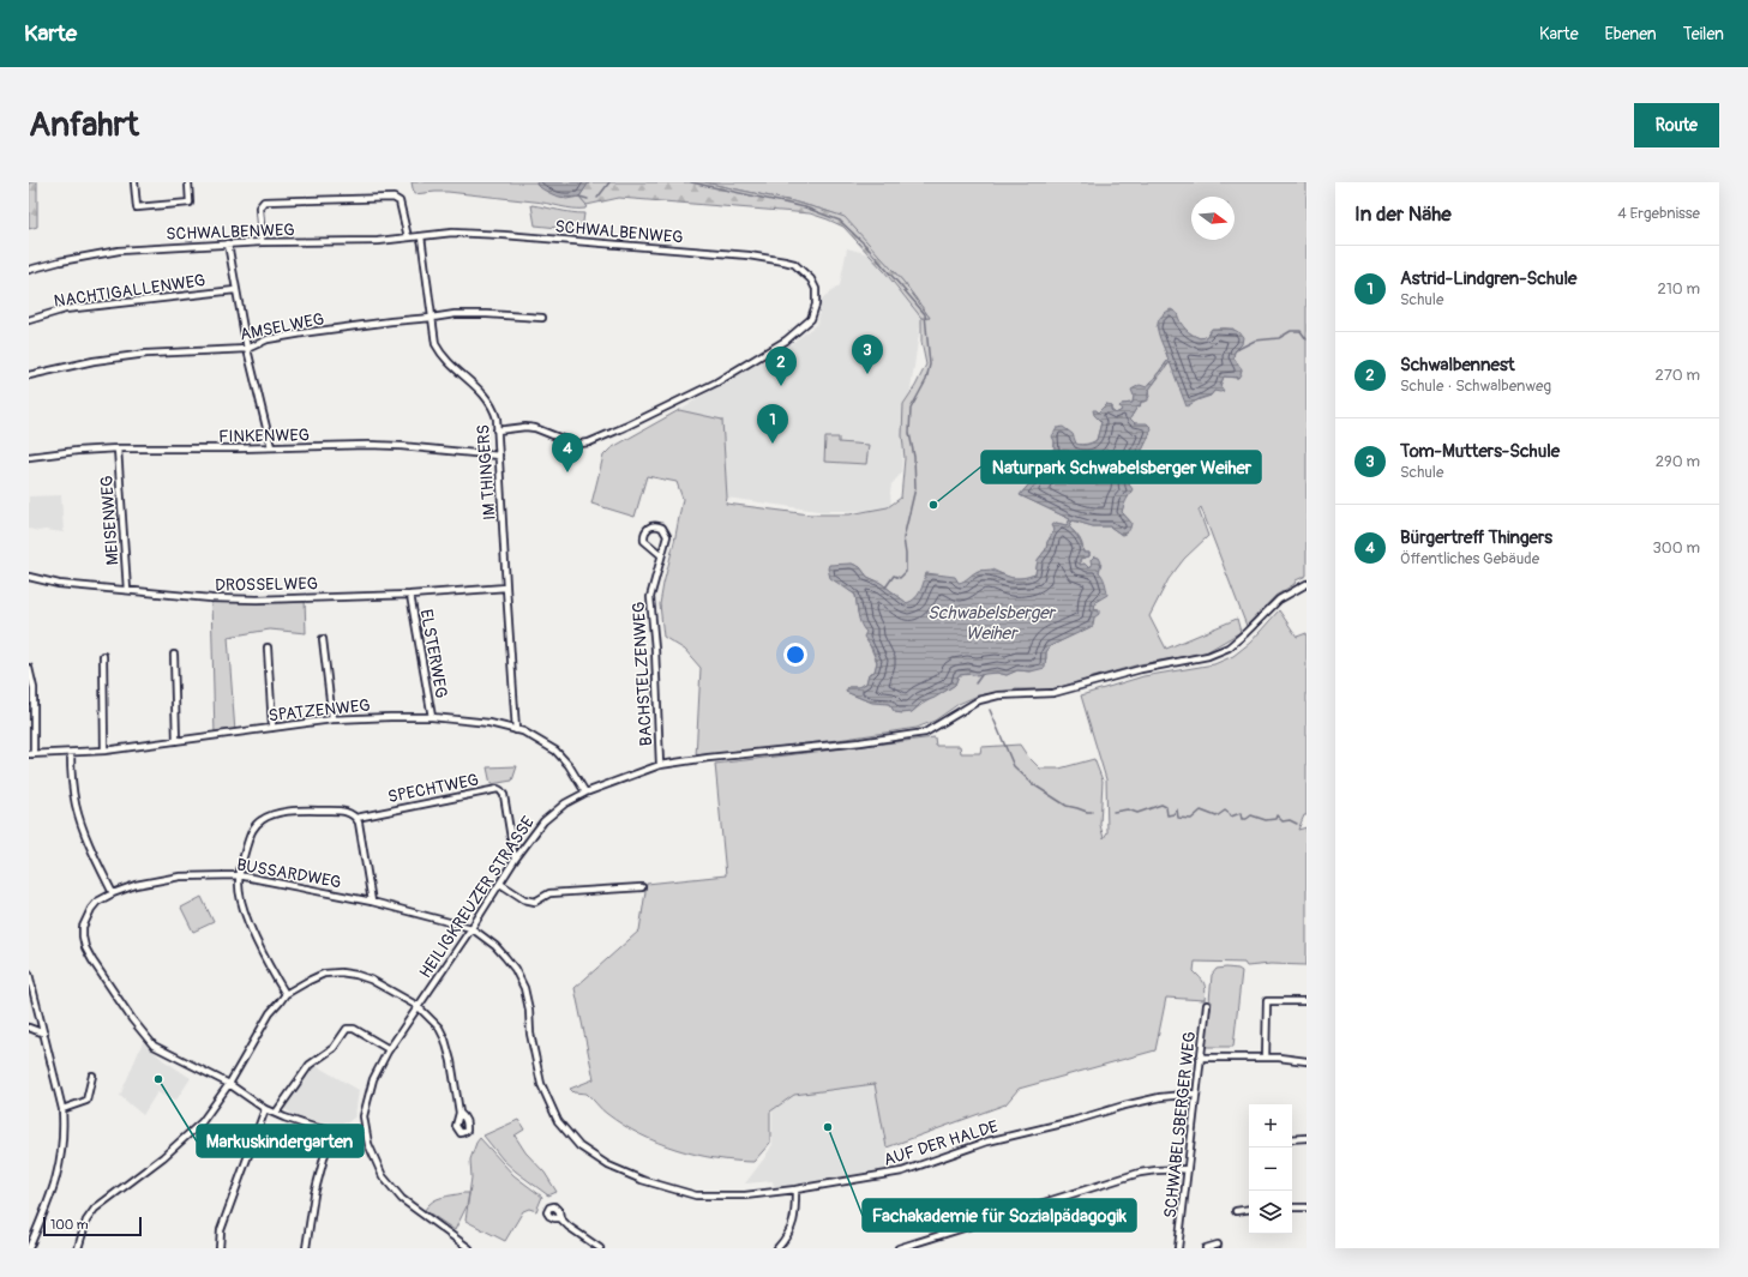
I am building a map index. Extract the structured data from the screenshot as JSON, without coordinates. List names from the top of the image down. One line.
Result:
{"streets":{"street":["SCHWALBENWEG","NACHTIGALLENWEG","AMSELWEG","FINKENWEG","IM THINGERS","MEISENWEG","DROSSELWEG","ELSTERWEG","BACHSTELZENWEG","SPATZENWEG","SPECHTWEG","BUSSARDWEG","HEILIGKREUZER STRASSE","SCHWABELSBERGER WEG","AUF DER HALDE"]},"crossings":[["SCHWALBENWEG","IM THINGERS"],["AMSELWEG","IM THINGERS"],["FINKENWEG","IM THINGERS"],["FINKENWEG","MEISENWEG"],["IM THINGERS","DROSSELWEG"],["IM THINGERS","SPATZENWEG"],["MEISENWEG","DROSSELWEG"],["DROSSELWEG","ELSTERWEG"],["ELSTERWEG","SPATZENWEG"],["BACHSTELZENWEG","HEILIGKREUZER STRASSE"],["SPATZENWEG","HEILIGKREUZER STRASSE"],["SPECHTWEG","HEILIGKREUZER STRASSE"],["BUSSARDWEG","HEILIGKREUZER STRASSE"],["BUSSARDWEG","AUF DER HALDE"],["HEILIGKREUZER STRASSE","AUF DER HALDE"],["SCHWABELSBERGER WEG","AUF DER HALDE"]],"water":["Schwabelsberger Weiher"],"places":["Naturpark Schwabelsberger Weiher","Markuskindergarten","Fachakademie für Sozialpädagogik"],"scale_bar":"100 m","north":"right","page":{"header":"Karte","nav":["Karte","Ebenen","Teilen"],"buttons":"Route","title":"Anfahrt","heading":["In der Nähe","4 Ergebnisse"],"list":[{"mark":"1","name":"Astrid-Lindgren-Schule","note":"Schule","value":"210 m"},{"mark":"2","name":"Schwalbennest","note":"Schule · Schwalbenweg","value":"270 m"},{"mark":"3","name":"Tom-Mutters-Schule","note":"Schule","value":"290 m"},{"mark":"4","name":"Bürgertreff Thingers","note":"Öffentliches Gebäude","value":"300 m"}],"pins":["3","2","1","4"],"map_buttons":["+","−"],"scale":"100 m"}}
